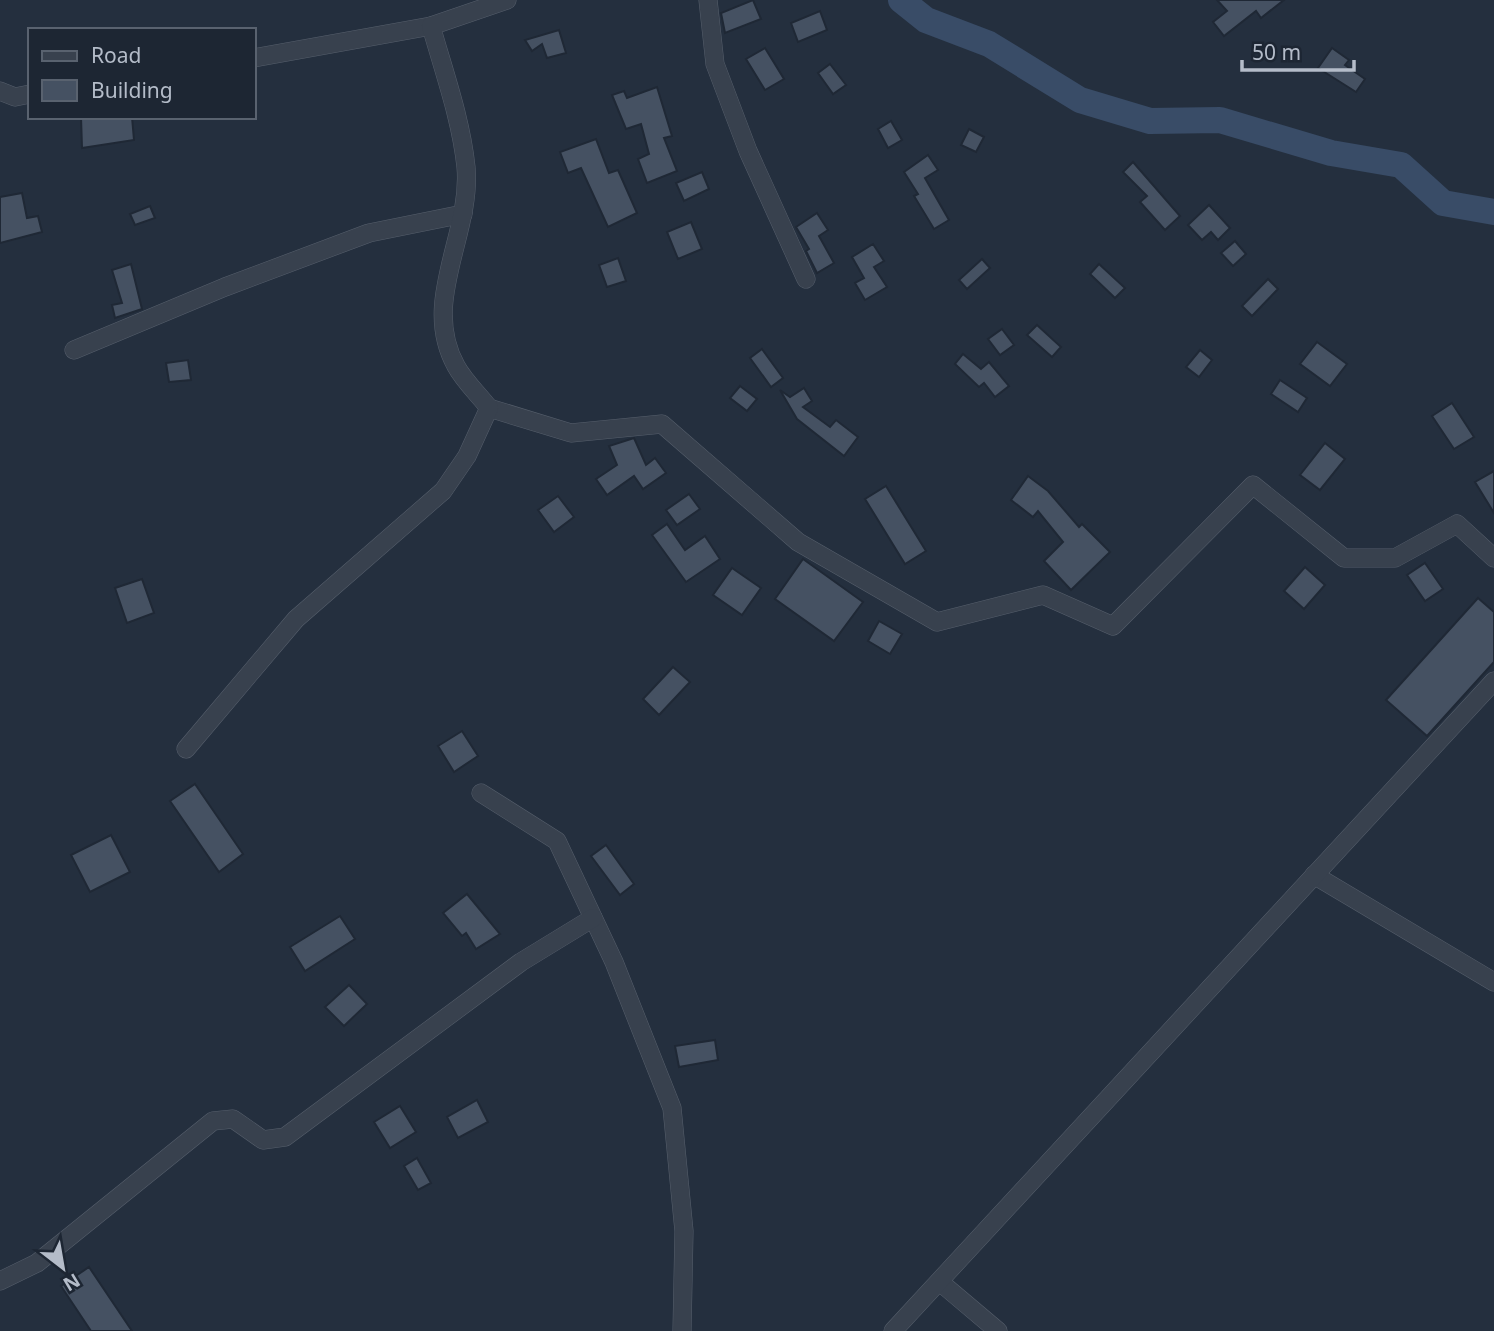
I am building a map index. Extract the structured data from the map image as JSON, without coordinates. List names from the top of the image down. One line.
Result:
{"legend":["Road","Building"],"scale_bar":"50 m","north":"bottom right"}
